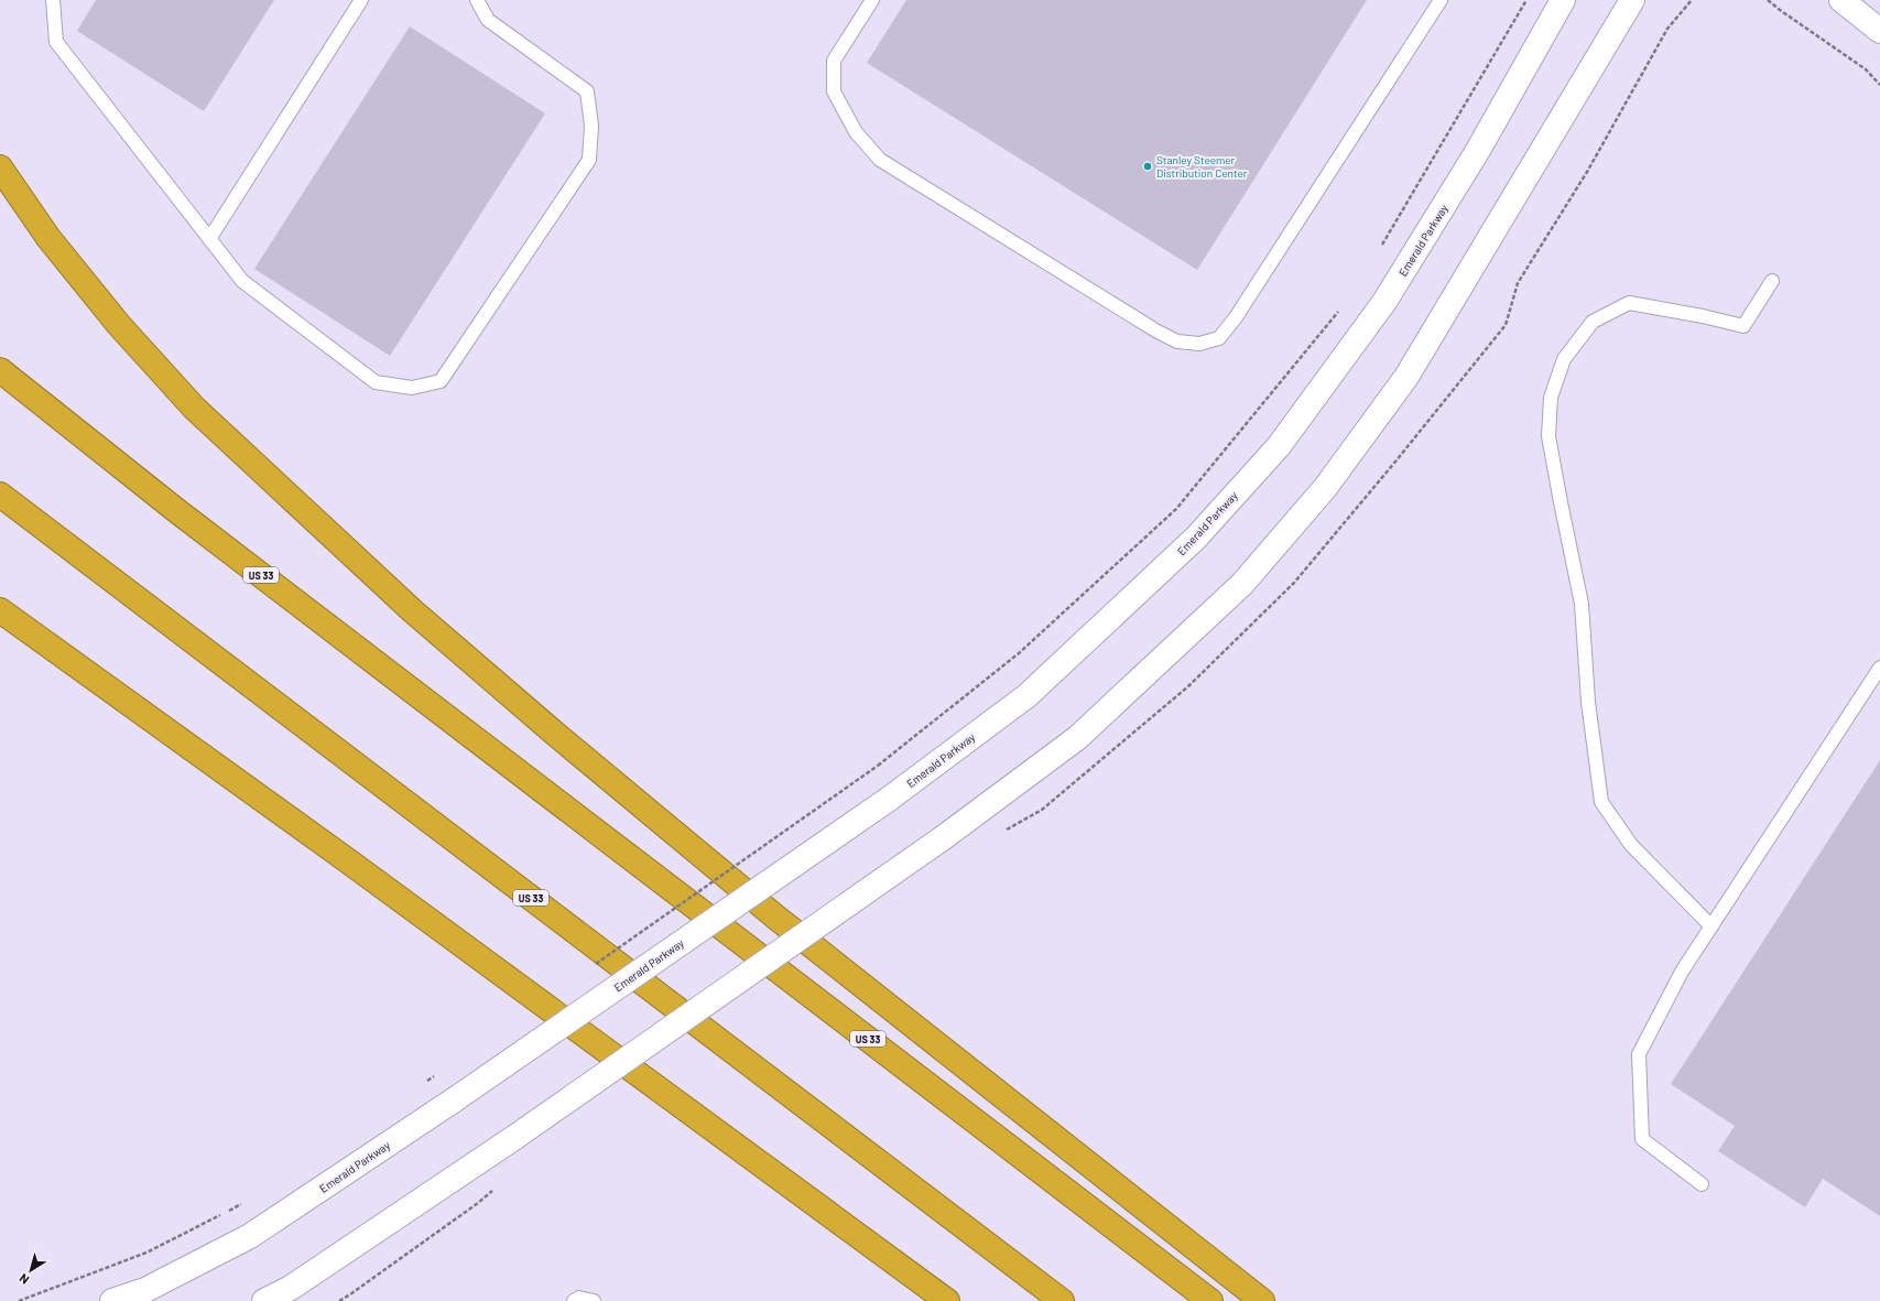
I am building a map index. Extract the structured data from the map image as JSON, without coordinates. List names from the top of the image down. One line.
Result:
{"streets":{"highway":["US 33"],"main road":["Emerald Parkway"]},"places":["Stanley Steemer Distribution Center"],"north":"bottom left"}
